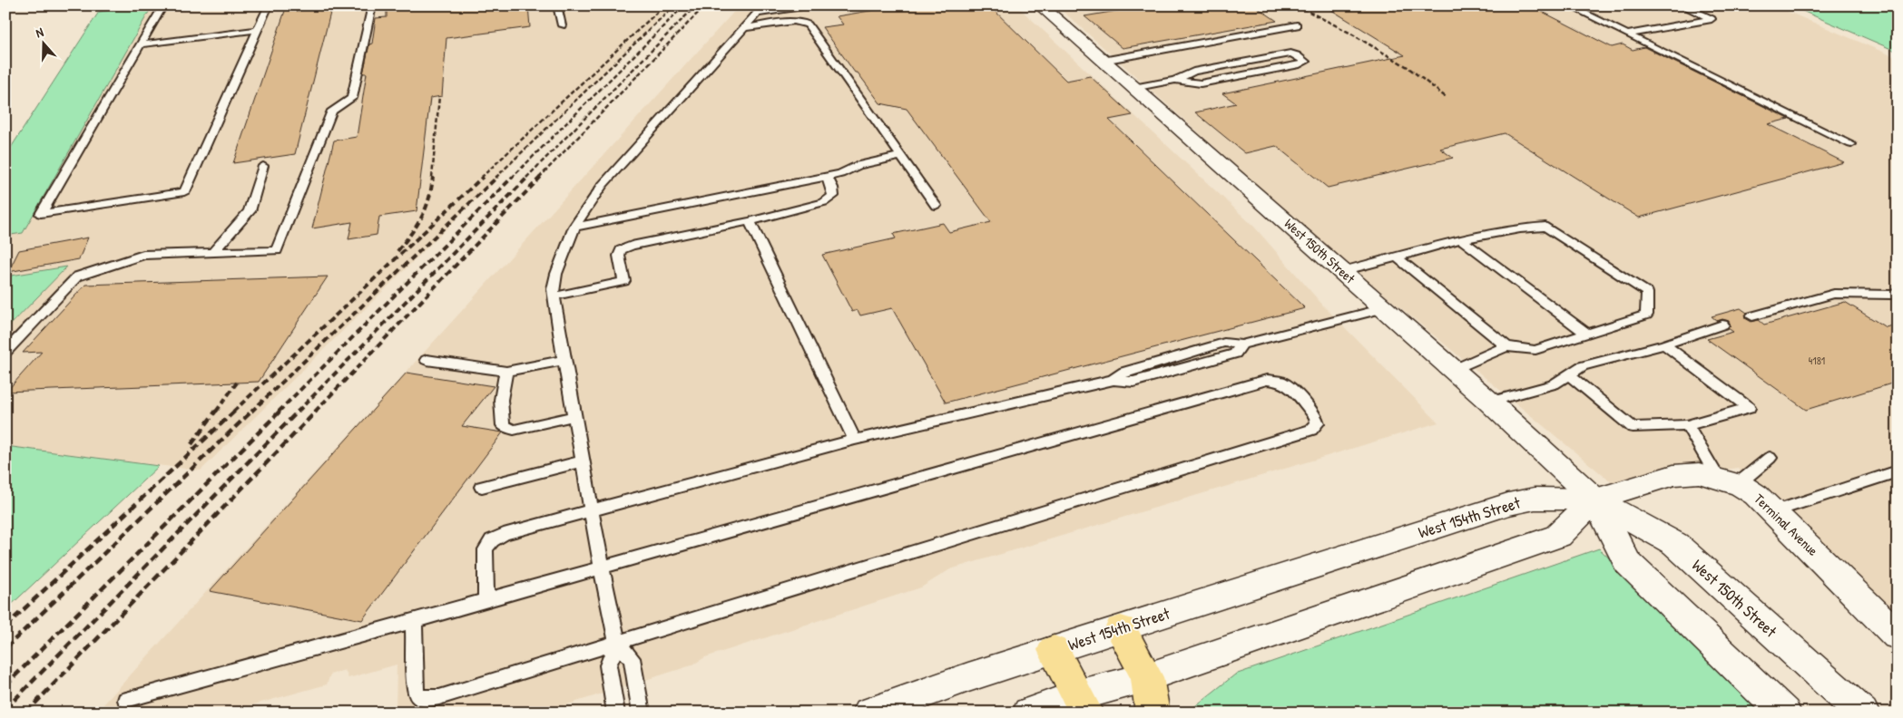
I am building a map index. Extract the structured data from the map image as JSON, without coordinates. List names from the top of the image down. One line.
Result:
{"streets":{"main road":["West 150th Street","West 154th Street","Terminal Avenue"]},"crossings":[["West 150th Street","West 154th Street"],["West 150th Street","Terminal Avenue"],["West 154th Street","Terminal Avenue"]],"house_numbers":["4181"],"north":"top"}
